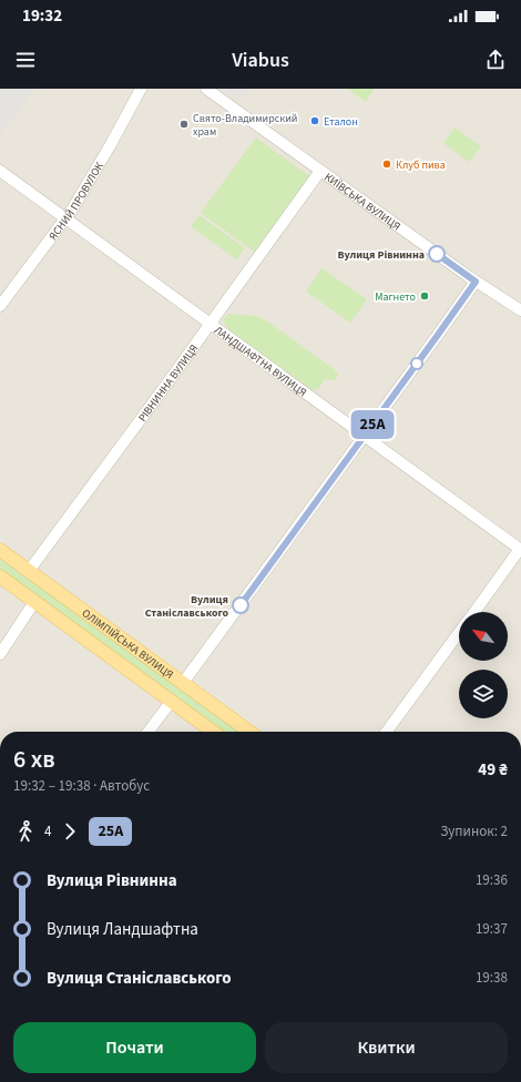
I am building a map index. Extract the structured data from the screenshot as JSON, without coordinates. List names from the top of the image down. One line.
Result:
{"streets":{"main road":["ОЛІМПІЙСЬКА ВУЛИЦЯ"],"street":["ЯСНИЙ ПРОВУЛОК","КИЇВСЬКА ВУЛИЦЯ","ЛАНДШАФТНА ВУЛИЦЯ","РІВНИННА ВУЛИЦЯ"]},"crossings":[["ЯСНИЙ ПРОВУЛОК","ЛАНДШАФТНА ВУЛИЦЯ"],["КИЇВСЬКА ВУЛИЦЯ","РІВНИННА ВУЛИЦЯ"],["ЛАНДШАФТНА ВУЛИЦЯ","РІВНИННА ВУЛИЦЯ"],["РІВНИННА ВУЛИЦЯ","ОЛІМПІЙСЬКА ВУЛИЦЯ"]],"places":["Еталон","Свято-Владимирский храм","Клуб пива","Вулиця Рівнинна","Магнето","Вулиця Станіславського"],"lines":["bus line 25А"],"north":"top left","page":{"status":"19:32","header":"Viabus","on_map":"25А","heading":["6 хв","19:32 – 19:38 · Автобус","49 ₴"],"legs":["4","25А","Зупинок: 2"],"list":[{"name":"Вулиця Рівнинна","value":"19:36"},{"name":"Вулиця Ландшафтна","value":"19:37"},{"name":"Вулиця Станіславського","value":"19:38"}],"buttons":["Почати","Квитки"]}}
